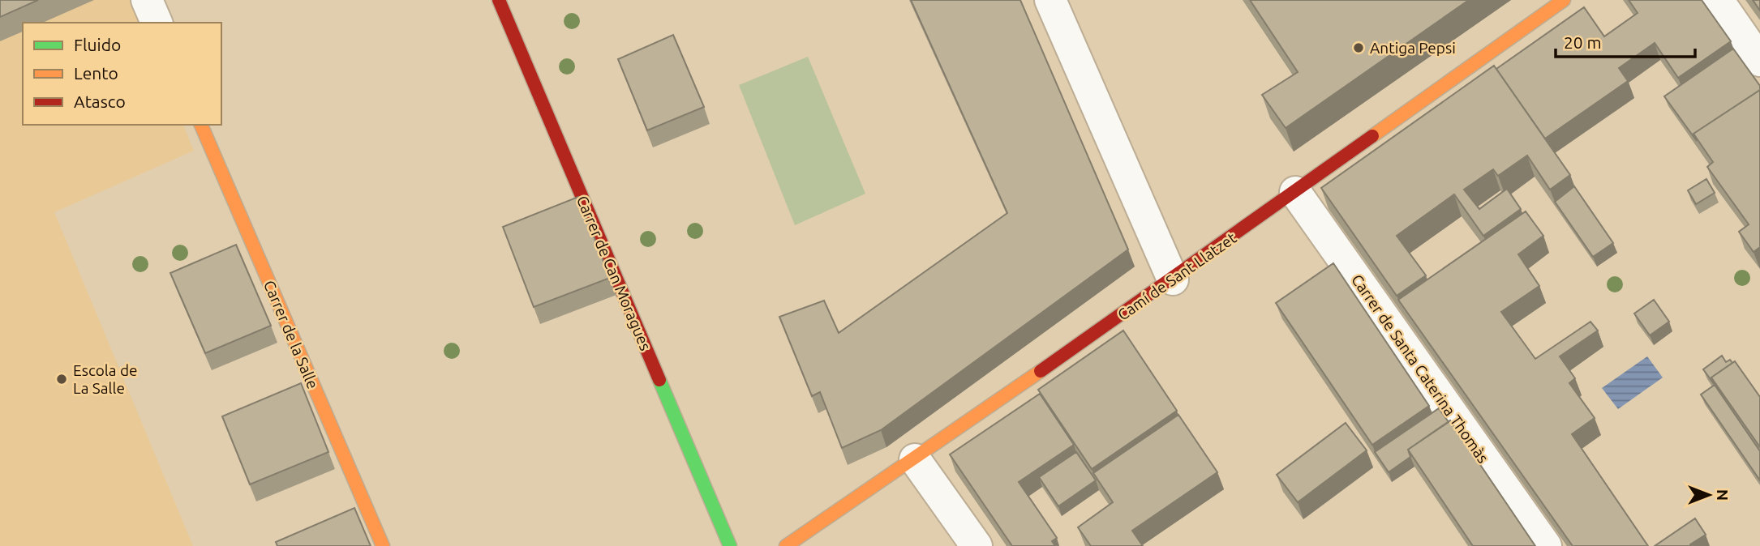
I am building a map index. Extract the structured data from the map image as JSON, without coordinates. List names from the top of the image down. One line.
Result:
{"streets":{"street":["Carrer de Can Moragues","Camí de Sant Llatzet","Carrer de la Salle","Carrer de Santa Caterina Thomàs"]},"crossings":[["Camí de Sant Llatzet","Carrer de Santa Caterina Thomàs"]],"places":["Antiga Pepsi","Escola de La Salle"],"legend":["Fluido","Lento","Atasco"],"scale_bar":"20 m","north":"right"}
